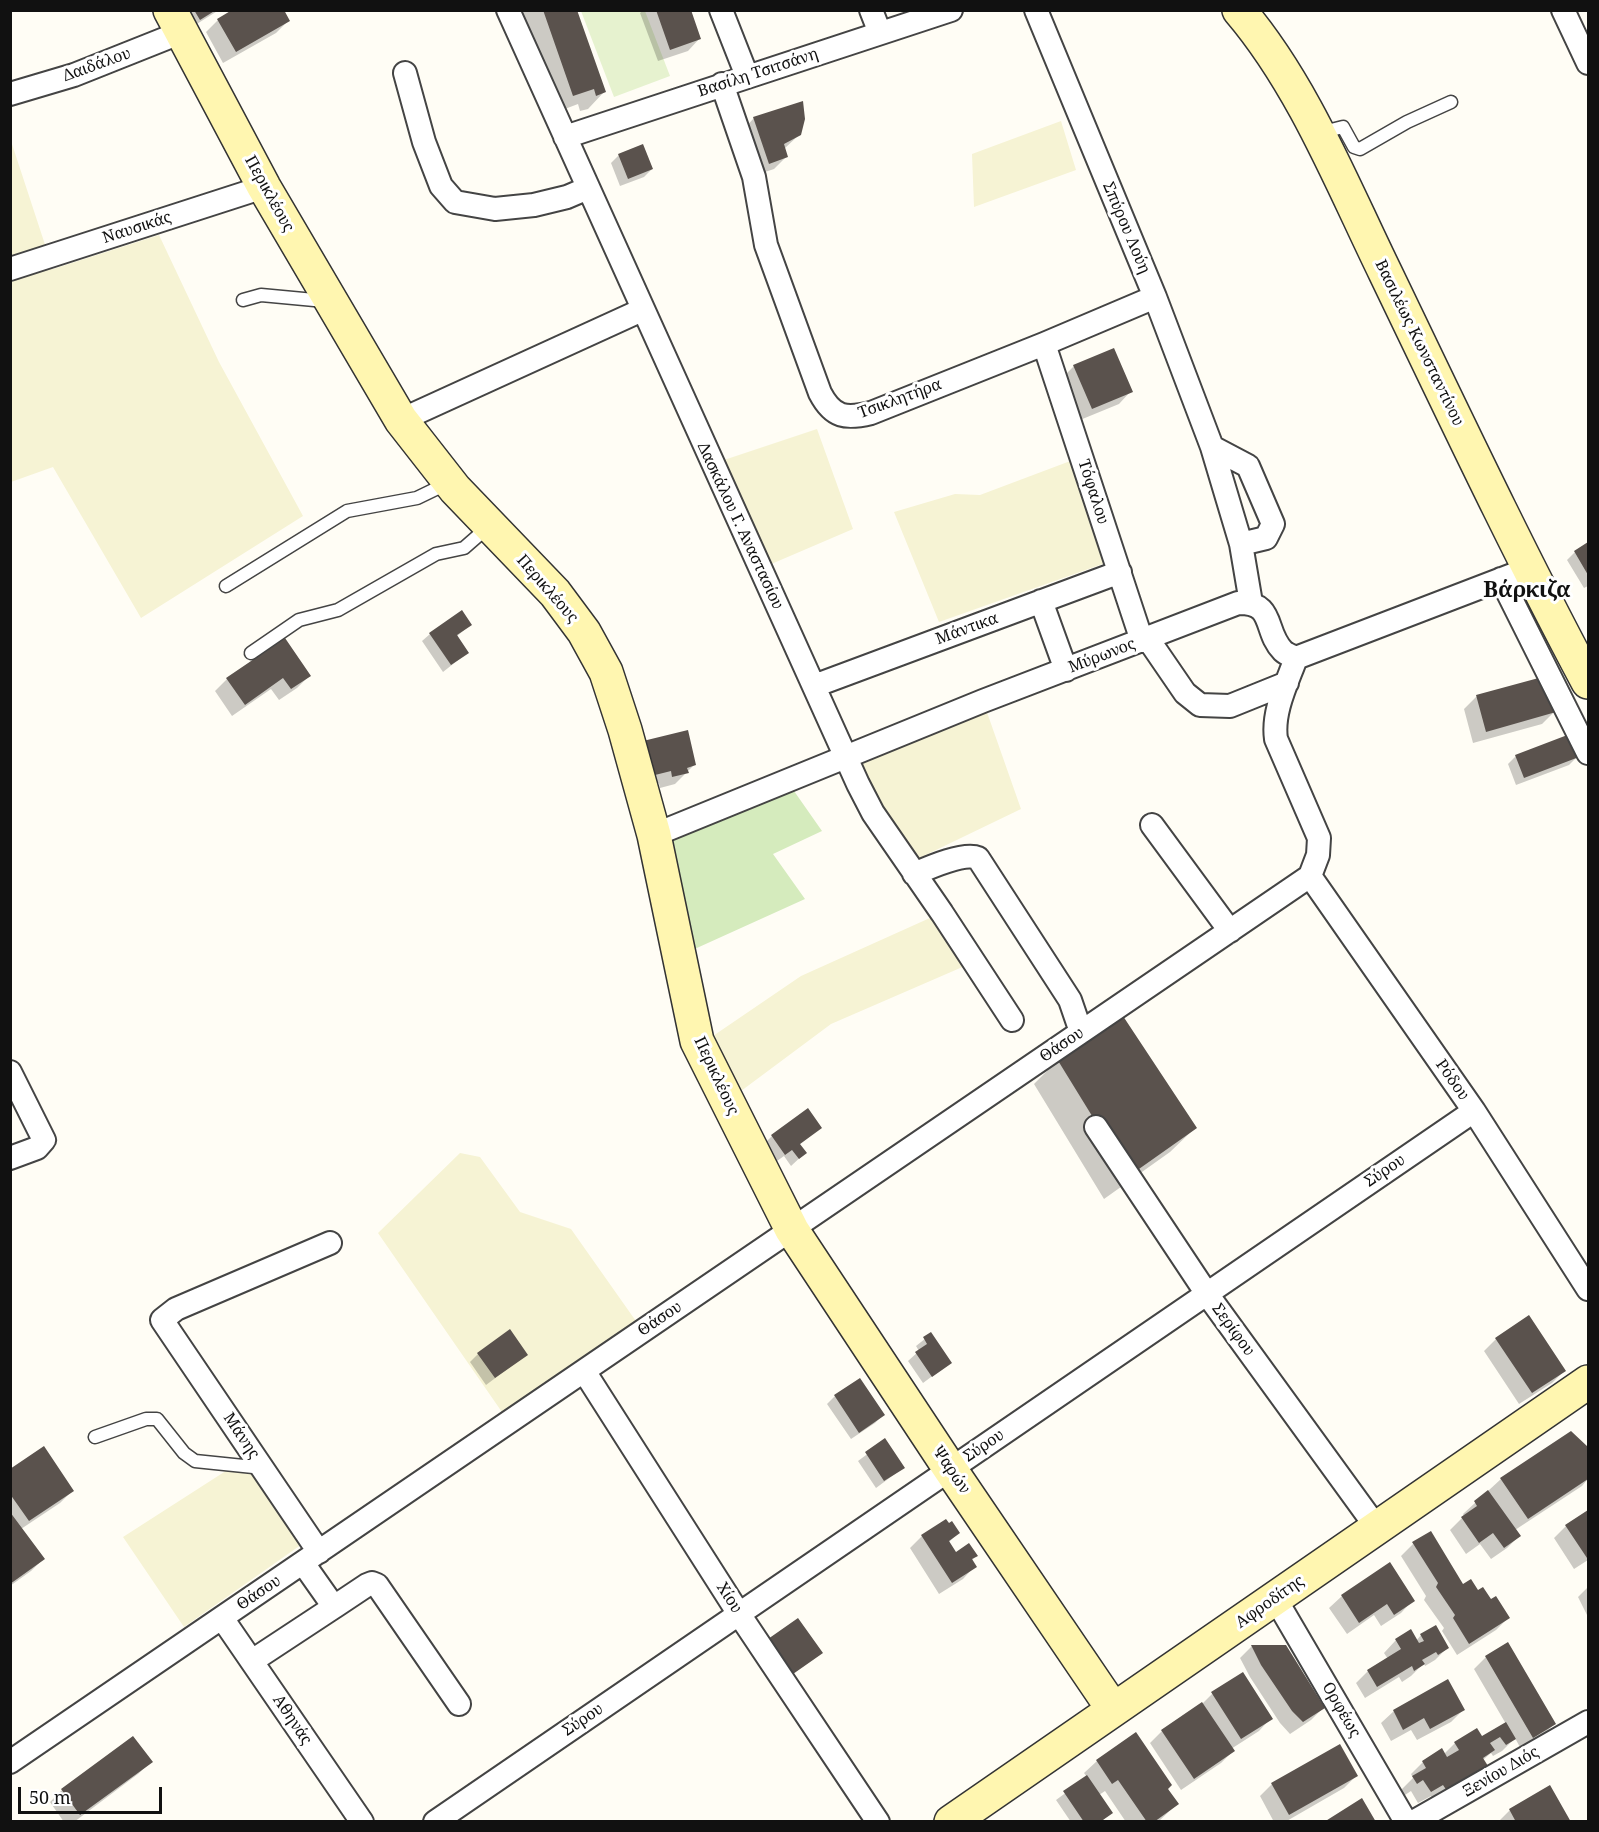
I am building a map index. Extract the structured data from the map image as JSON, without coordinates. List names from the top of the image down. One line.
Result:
{"streets":{"street":["Δαιδάλου","Βασίλη Τσιτσάνη","Περικλέους","Ναυσικάς","Σπύρου Λούη","Βασιλέως Κωνσταντίνου","Τσικλητήρα","Τόφαλου","Δασκάλου Γ. Αναστασίου","Μάντικα","Μύρωνος","Θάσου","Ρόδου","Σύρου","Σερίφου","Μάνης","Ψαρών","Χίου","Αφροδίτης","Ορφέως","Αθηνάς","Ξενίου Διός"]},"crossings":[["Δαιδάλου","Περικλέους"],["Βασίλη Τσιτσάνη","Τσικλητήρα"],["Βασίλη Τσιτσάνη","Δασκάλου Γ. Αναστασίου"],["Περικλέους","Ναυσικάς"],["Περικλέους","Μύρωνος"],["Περικλέους","Θάσου"],["Περικλέους","Ψαρών"],["Σπύρου Λούη","Τσικλητήρα"],["Σπύρου Λούη","Μύρωνος"],["Τσικλητήρα","Τόφαλου"],["Τόφαλου","Μάντικα"],["Τόφαλου","Μύρωνος"],["Δασκάλου Γ. Αναστασίου","Μάντικα"],["Δασκάλου Γ. Αναστασίου","Μύρωνος"],["Θάσου","Ρόδου"],["Θάσου","Μάνης"],["Θάσου","Ψαρών"],["Θάσου","Χίου"],["Θάσου","Αθηνάς"],["Ρόδου","Σύρου"],["Σύρου","Σερίφου"],["Σύρου","Ψαρών"],["Σύρου","Χίου"],["Σερίφου","Αφροδίτης"],["Ψαρών","Αφροδίτης"],["Αφροδίτης","Ορφέως"]],"districts":["Βάρκιζα"],"scale_bar":"50 m"}
